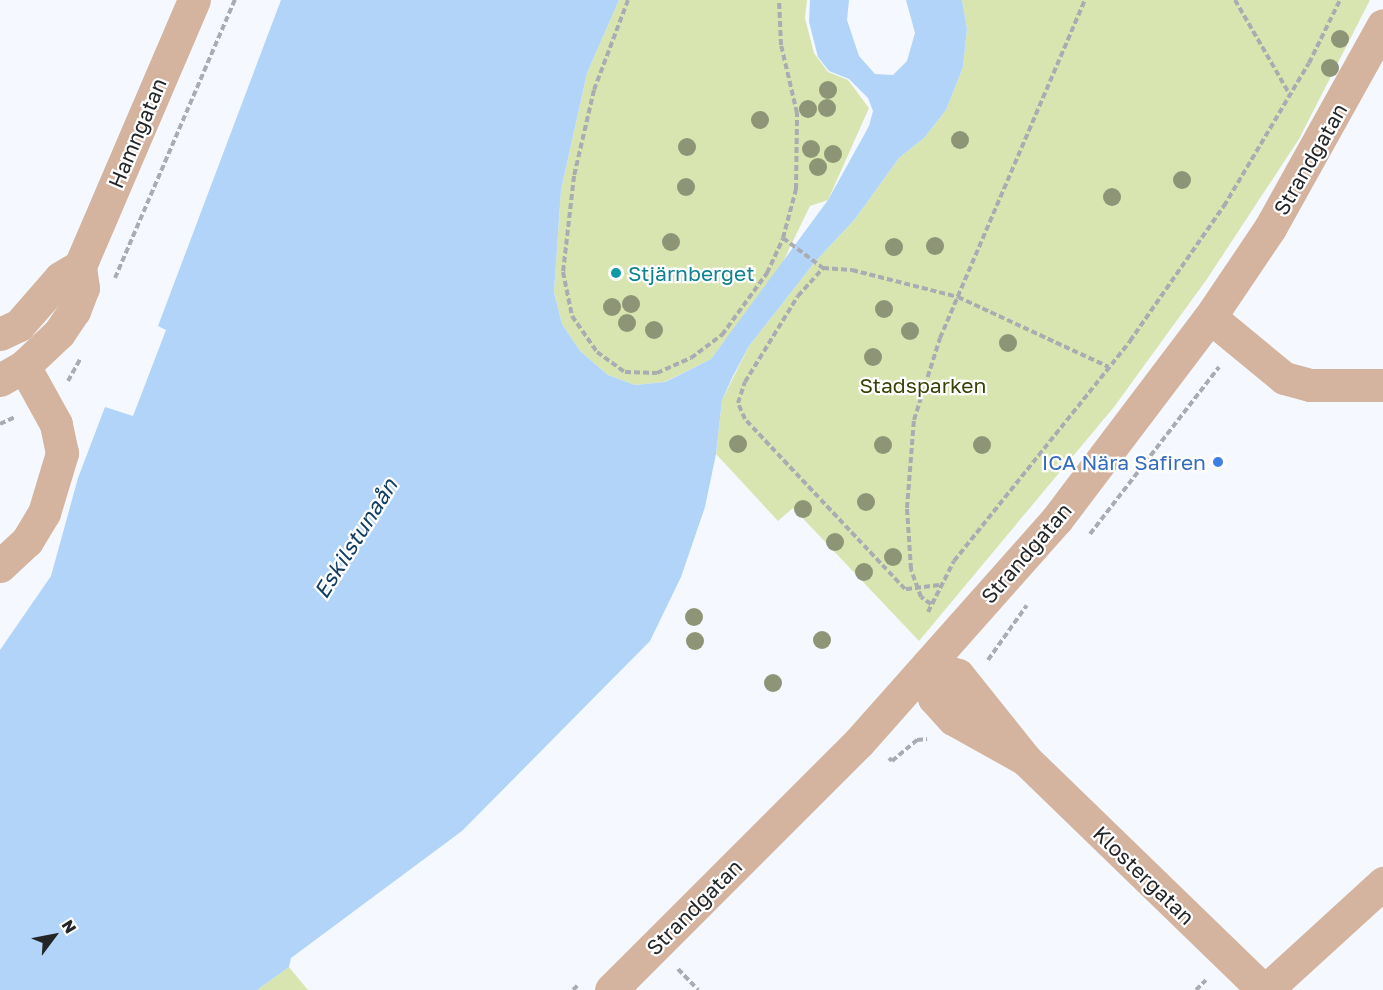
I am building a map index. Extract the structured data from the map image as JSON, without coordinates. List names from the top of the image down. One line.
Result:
{"streets":{"street":["Hamngatan","Strandgatan","Klostergatan"]},"crossings":[["Strandgatan","Klostergatan"]],"water":["Eskilstunaån"],"parks":["Stadsparken"],"places":["Stjärnberget","ICA Nära Safiren"],"north":"top right"}
